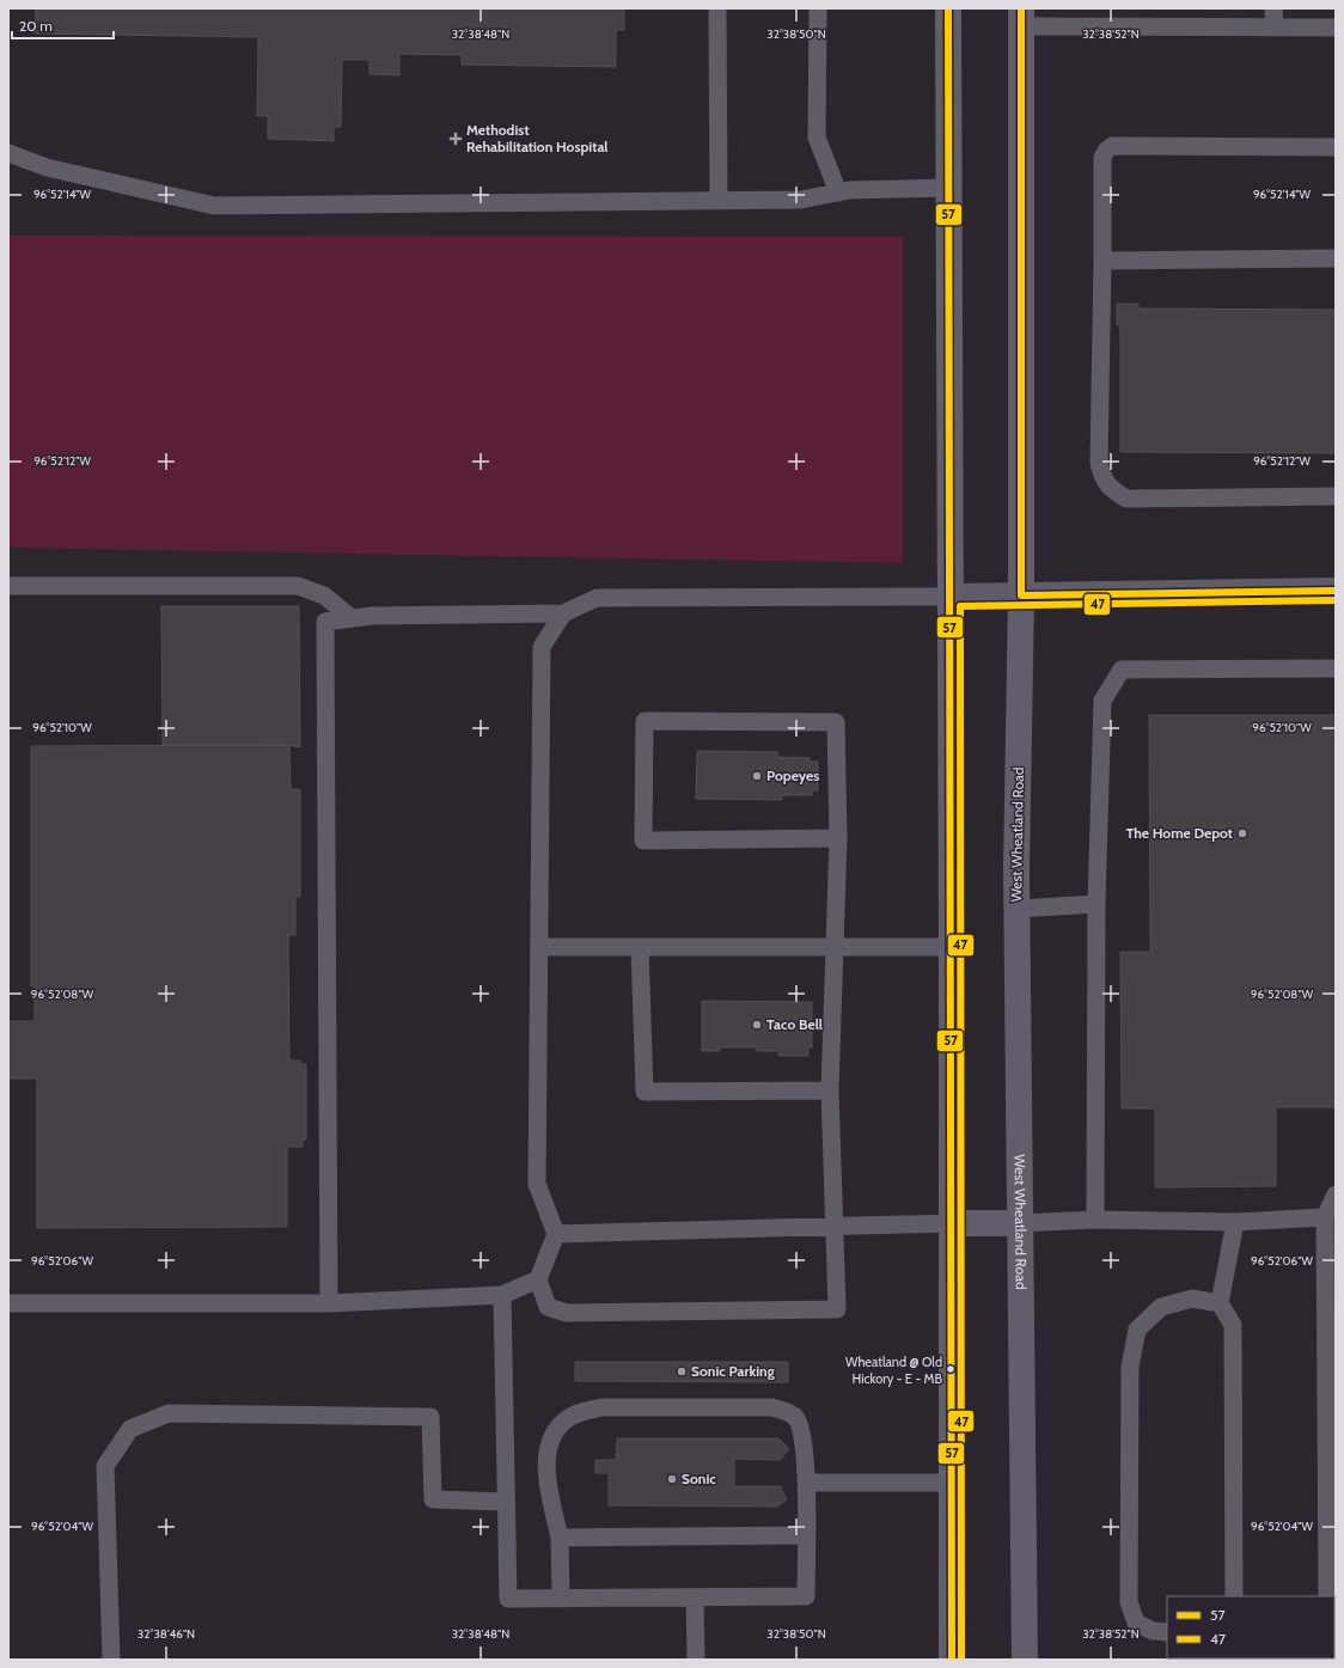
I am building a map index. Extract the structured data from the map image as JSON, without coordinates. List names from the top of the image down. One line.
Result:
{"streets":{"main road":["West Wheatland Road"]},"places":{"health":["Methodist Rehabilitation Hospital"],"other":["Popeyes","The Home Depot","Taco Bell","Wheatland @ Old Hickory - E - MB","Sonic Parking","Sonic"]},"lines":["transit line 57","transit line 47"],"legend":["57","47"],"scale_bar":"20 m","coordinates":["32°38'48\"N","32°38'50\"N","32°38'52\"N","96°52'14\"W","96°52'12\"W","96°52'10\"W","96°52'08\"W","96°52'06\"W","96°52'04\"W","32°38'46\"N"]}
